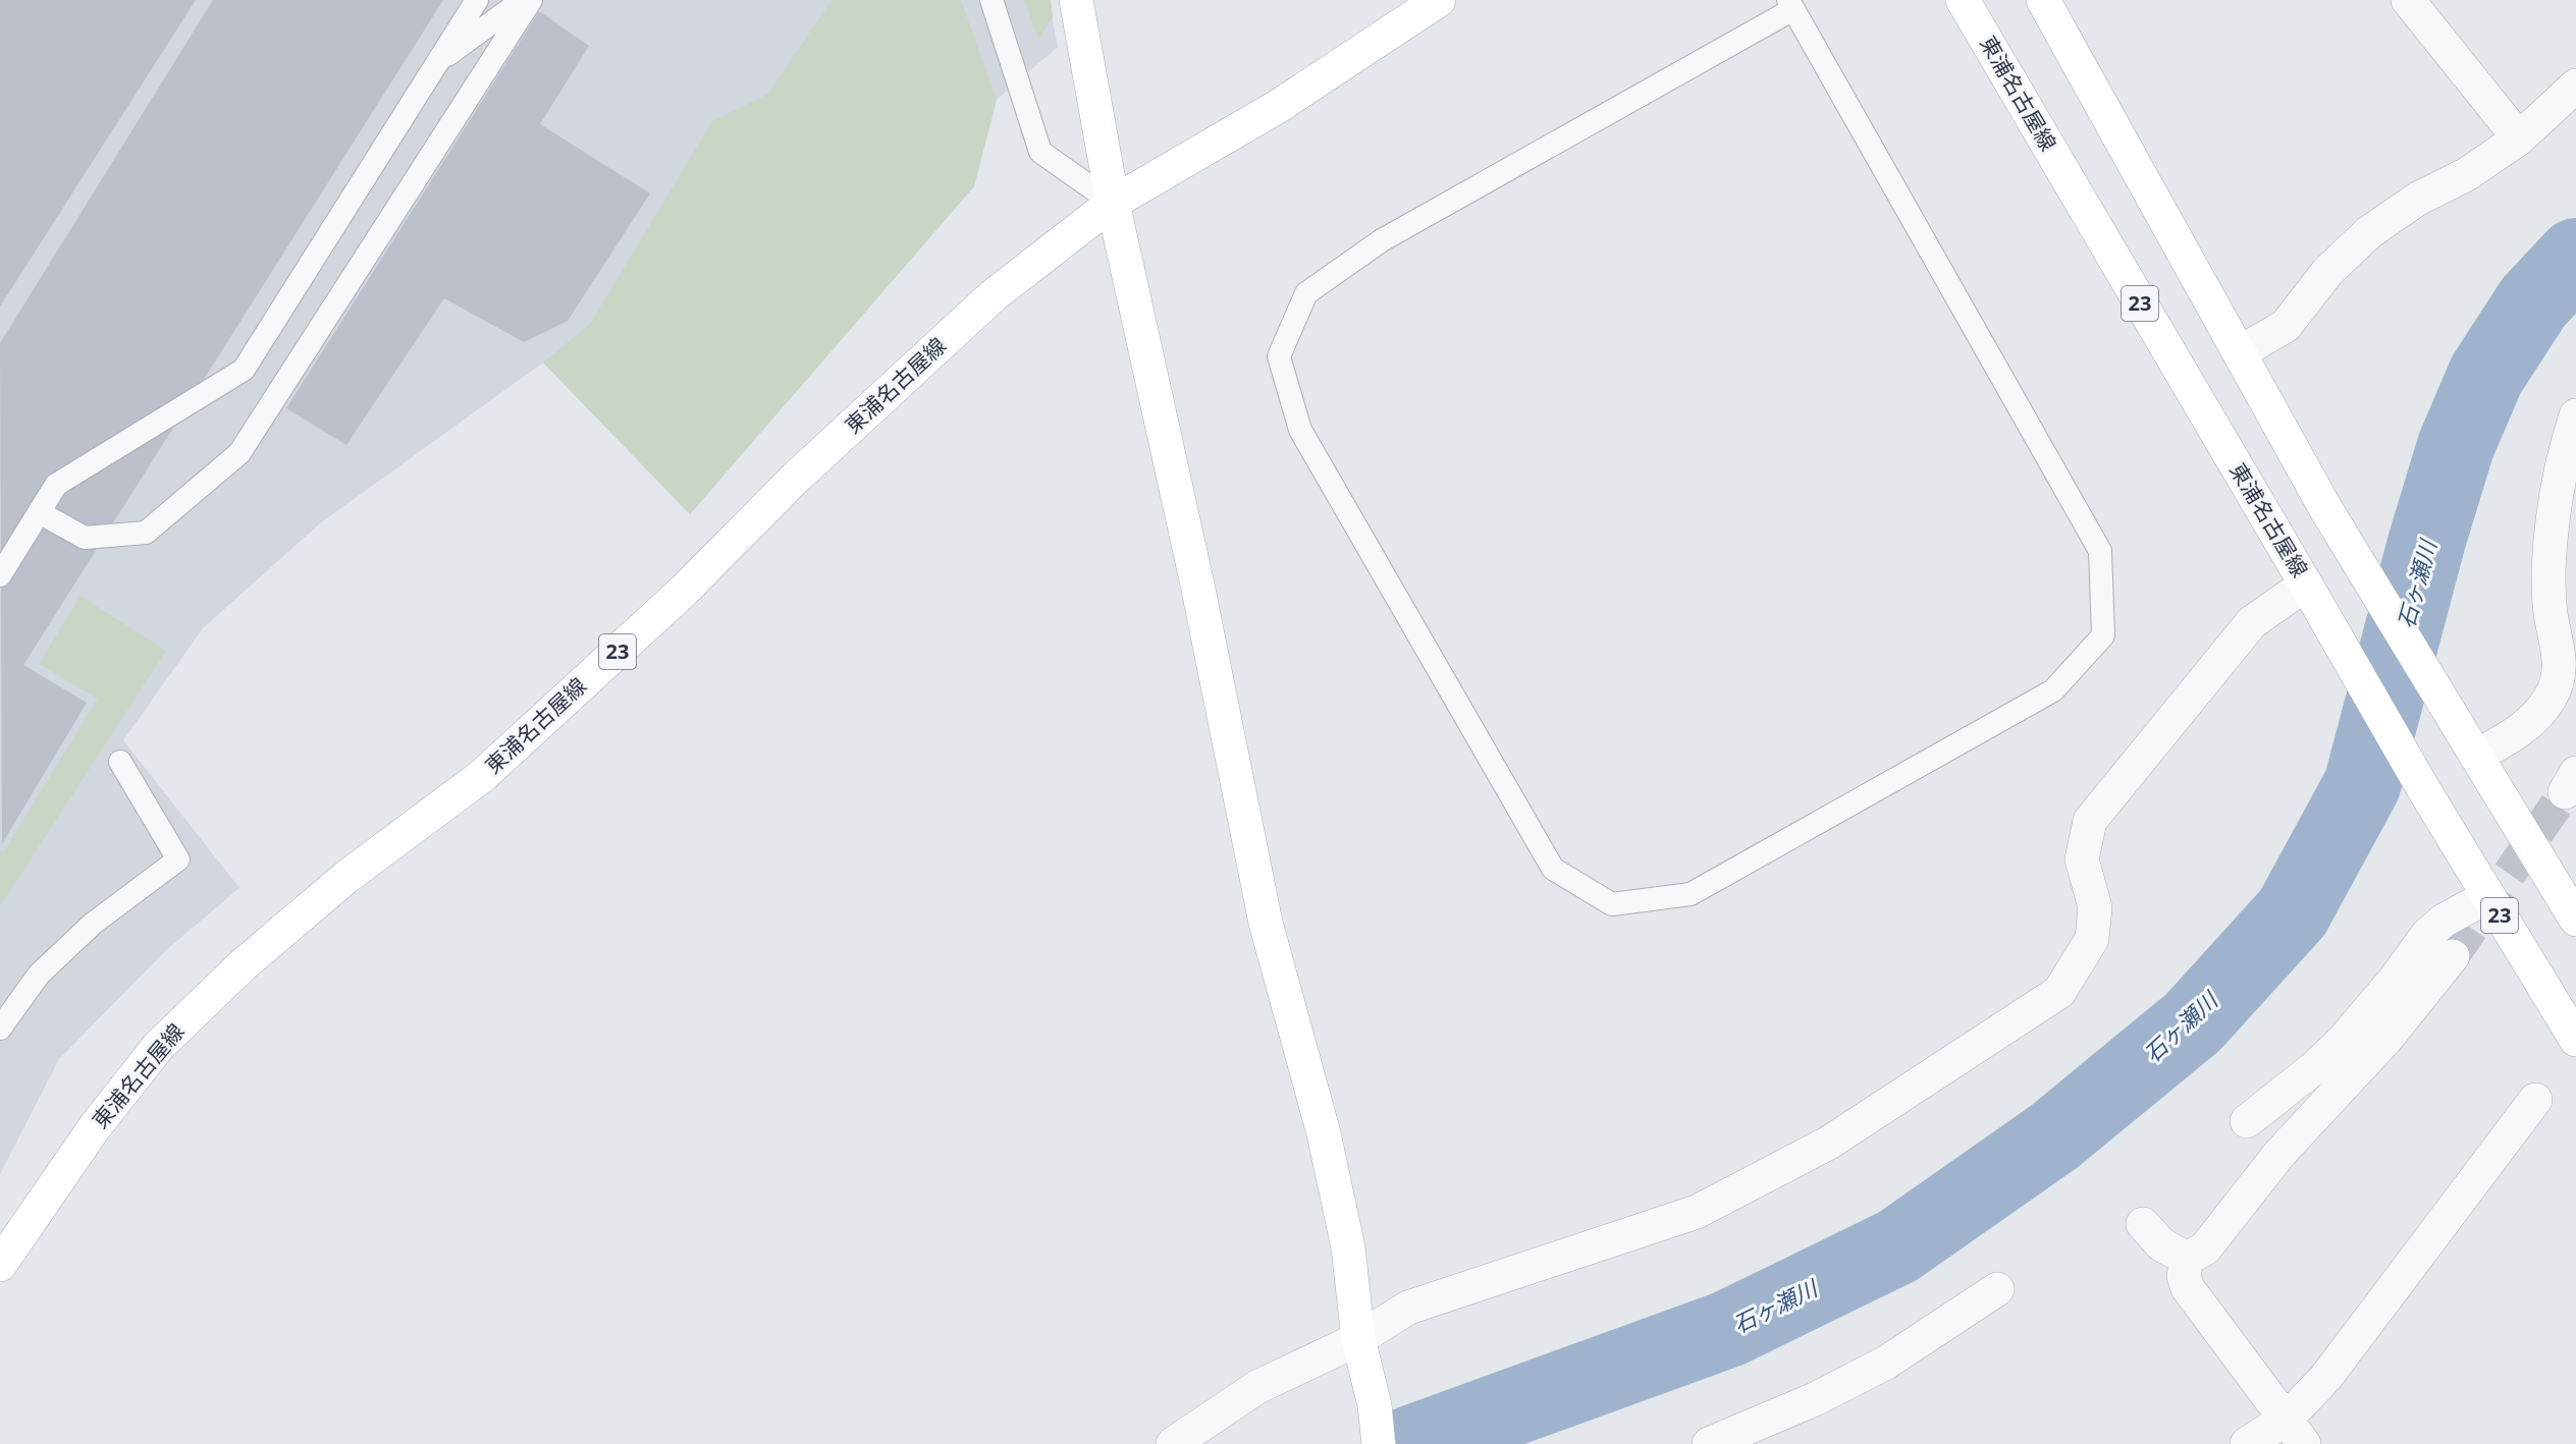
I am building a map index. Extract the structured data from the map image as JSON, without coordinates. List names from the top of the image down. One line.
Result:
{"streets":{"main road":["東浦名古屋線","23"]},"water":["石ヶ瀬川"]}
